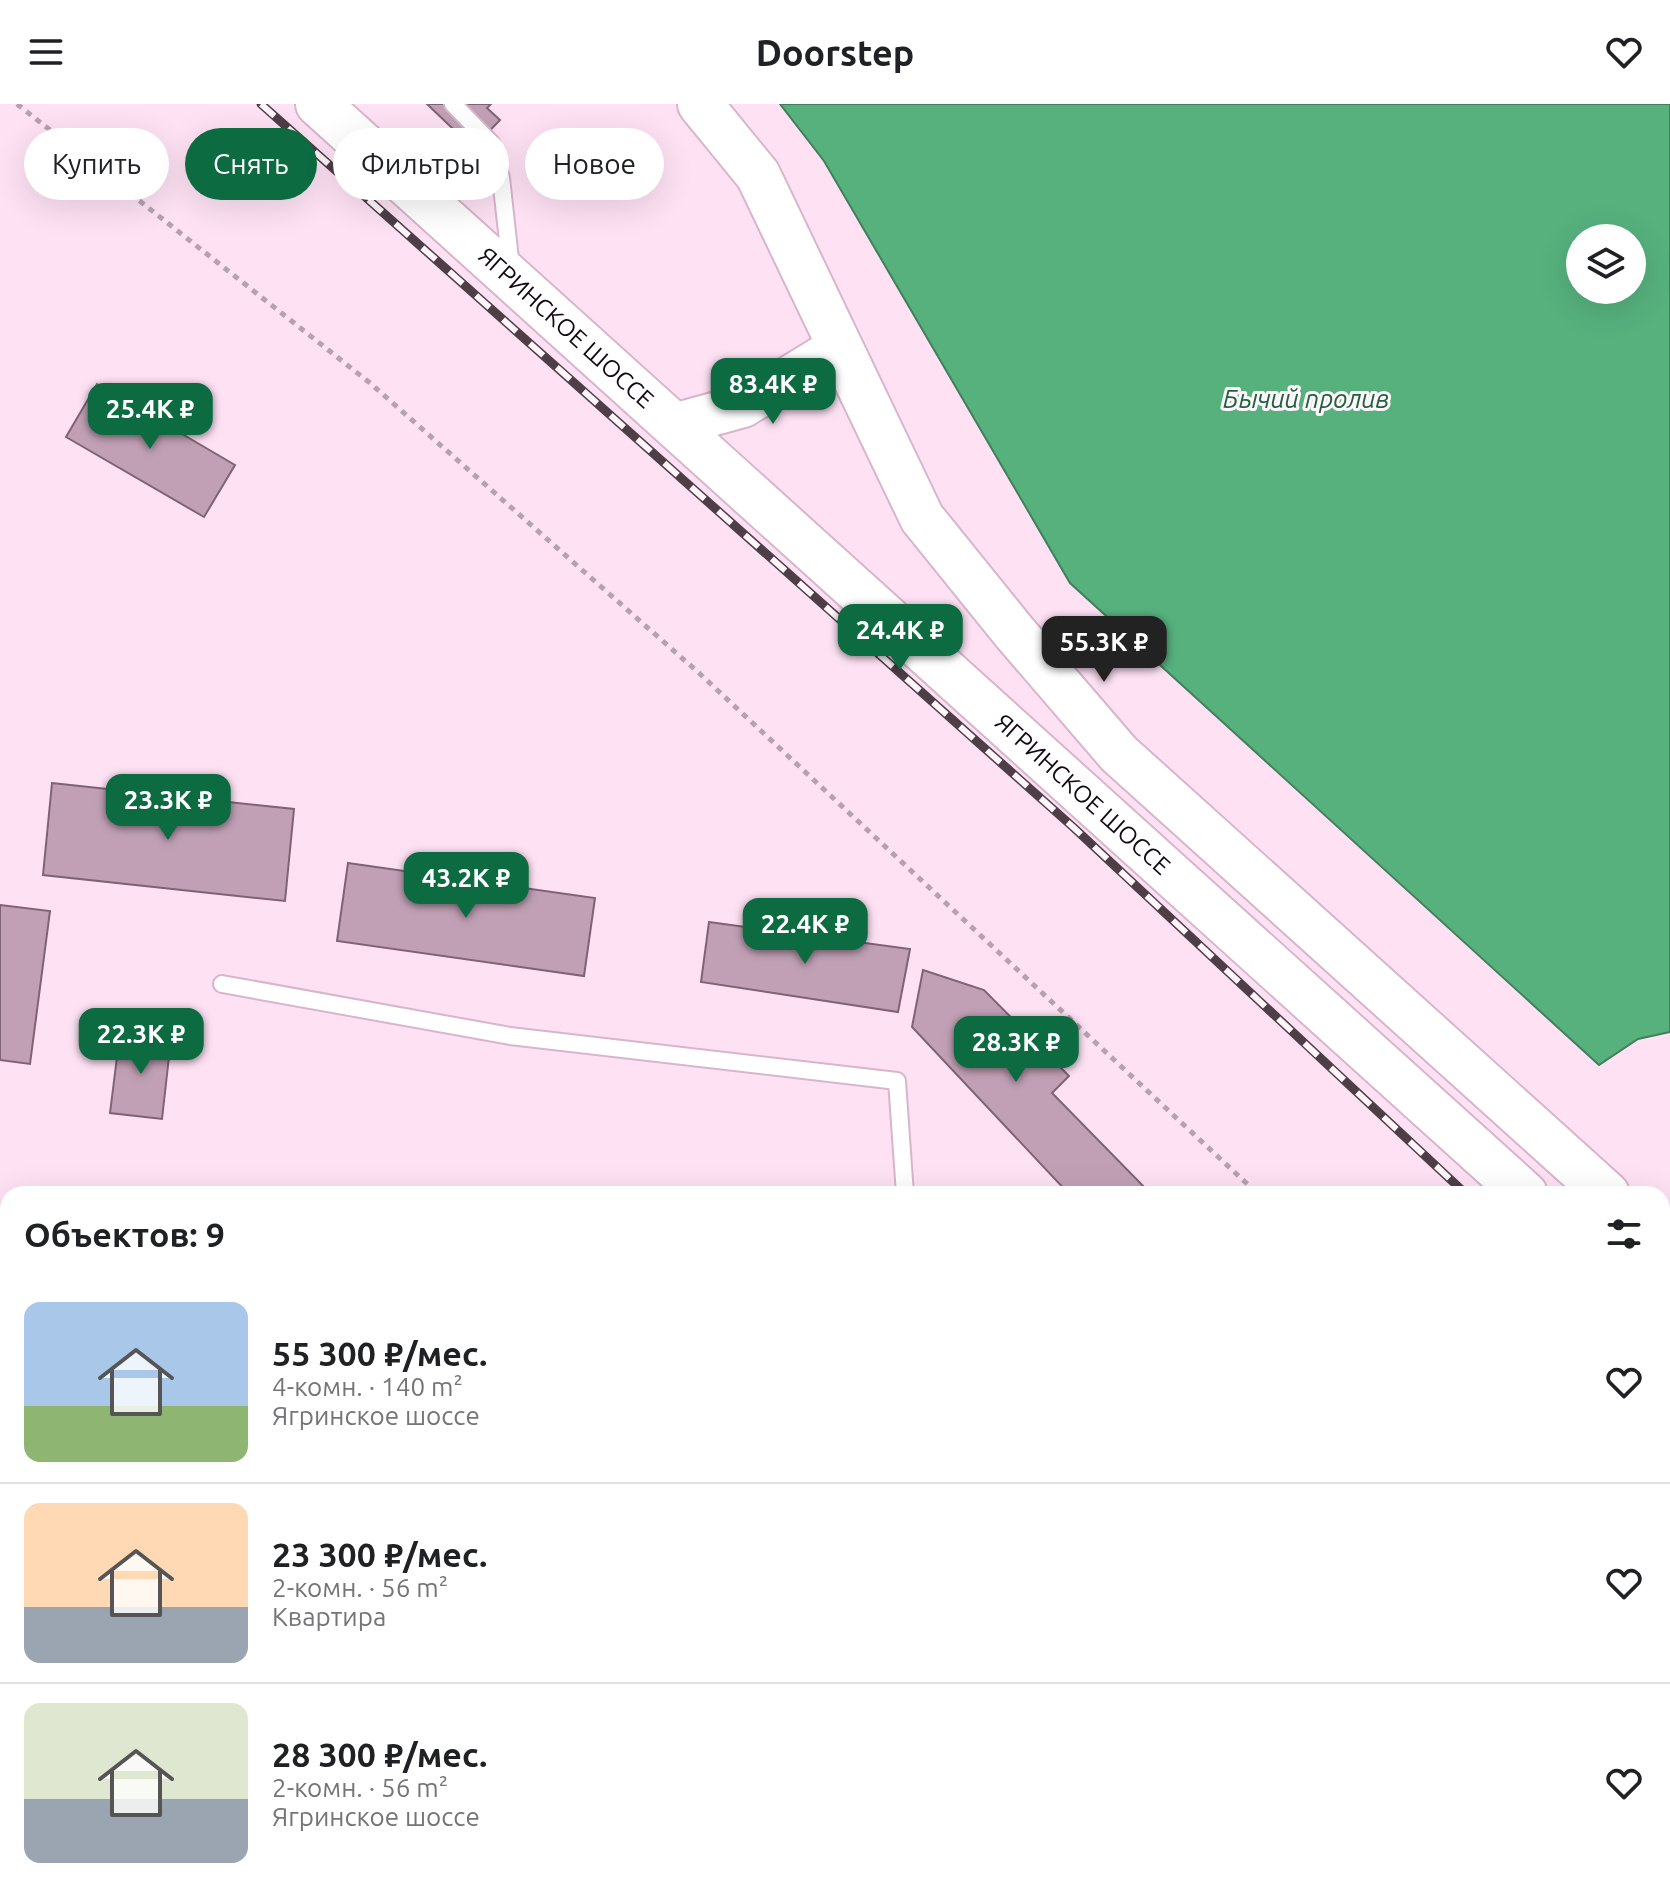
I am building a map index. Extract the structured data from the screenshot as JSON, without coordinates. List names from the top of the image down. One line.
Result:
{"streets":{"main road":["ЯГРИНСКОЕ ШОССЕ"]},"water":["Бычий пролив"],"page":{"header":"Doorstep","chip":["Купить","Снять","Фильтры","Новое"],"price":["83.4K ₽","25.4K ₽","24.4K ₽","55.3K ₽","23.3K ₽","43.2K ₽","22.4K ₽","22.3K ₽","28.3K ₽"],"heading":"Объектов: 9","list":[{"name":"55 300 ₽/мес.","note":"4-комн. · 140 m² · Ягринское шоссе"},{"name":"23 300 ₽/мес.","note":"2-комн. · 56 m² · Квартира"},{"name":"28 300 ₽/мес.","note":"2-комн. · 56 m² · Ягринское шоссе"}]}}
